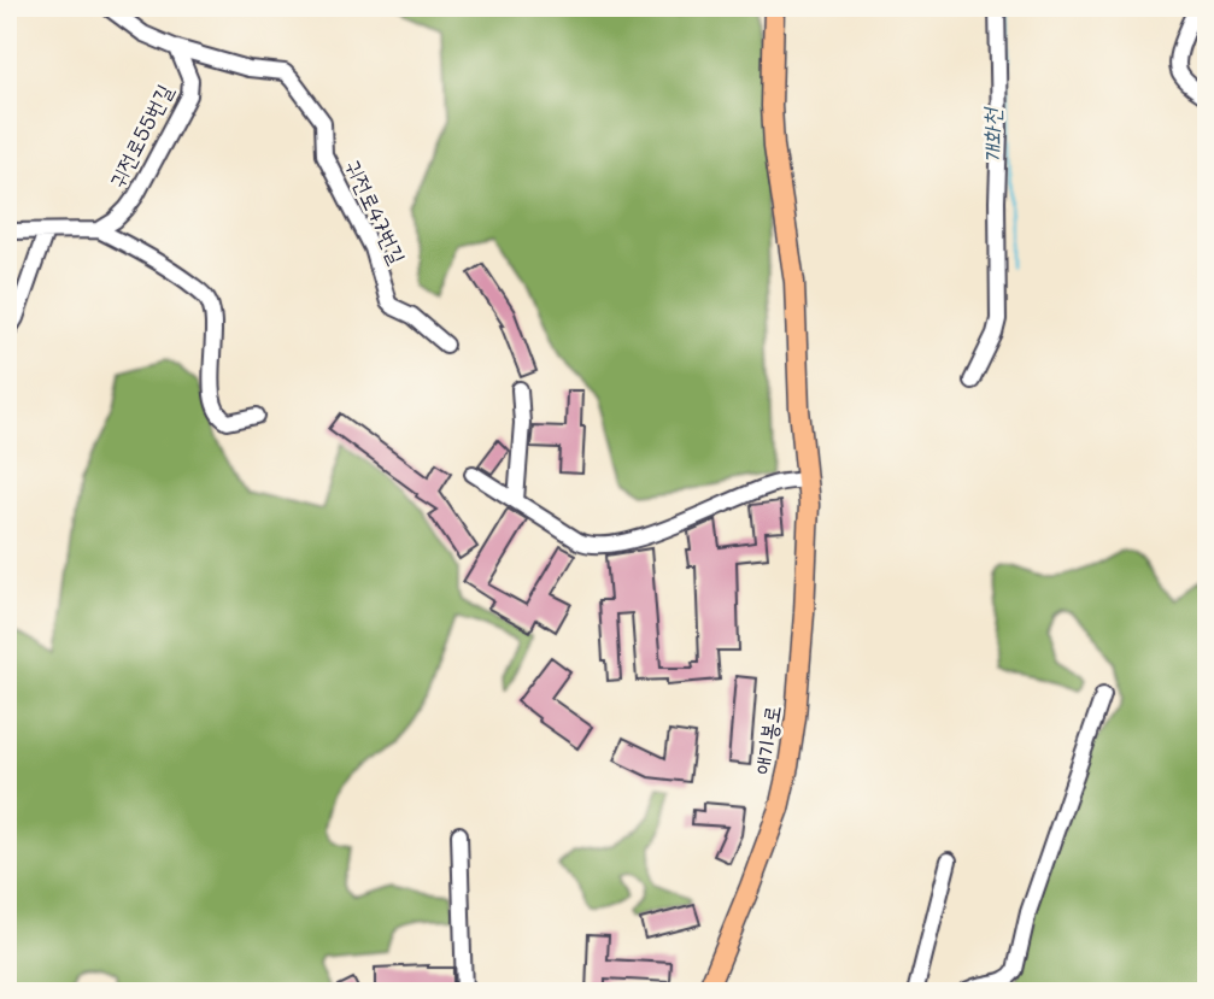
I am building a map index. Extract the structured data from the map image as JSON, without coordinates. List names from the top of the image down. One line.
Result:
{"streets":{"main road":["애기봉로"],"lane":["귀전로55번길","귀전로47번길"]},"crossings":[["귀전로55번길","귀전로47번길"]],"water":["개화천"]}
